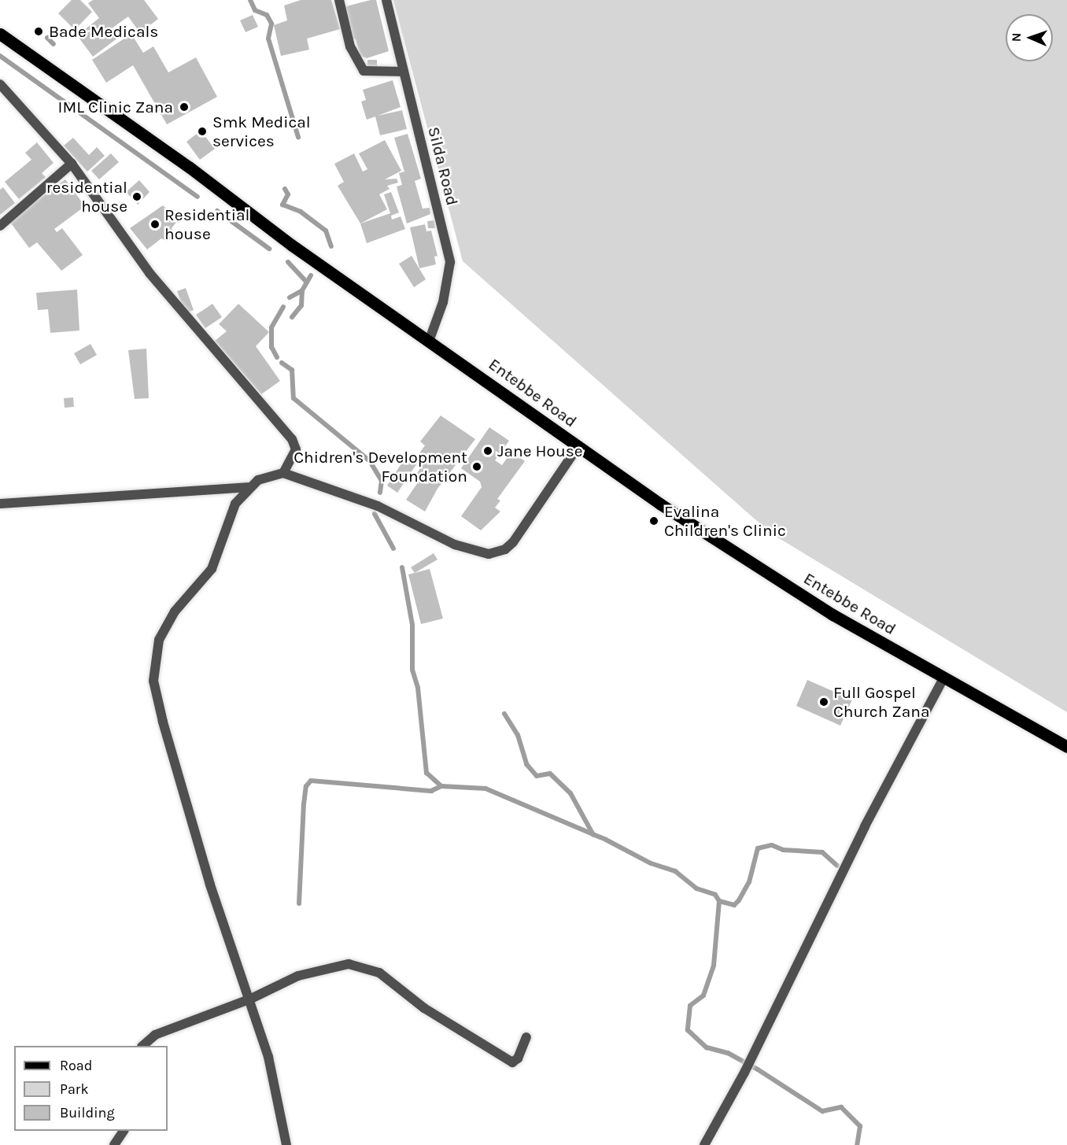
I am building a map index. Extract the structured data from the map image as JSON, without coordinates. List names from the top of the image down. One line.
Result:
{"streets":{"main road":["Entebbe Road"],"street":["Silda Road"]},"crossings":[["Silda Road","Entebbe Road"]],"places":["Bade Medicals","IML Clinic Zana","Smk Medical services","residential house","Residential house","Jane House","Chidren's Development Foundation","Evalina Children's Clinic","Full Gospel Church Zana"],"legend":["Road","Park","Building"],"north":"left"}
